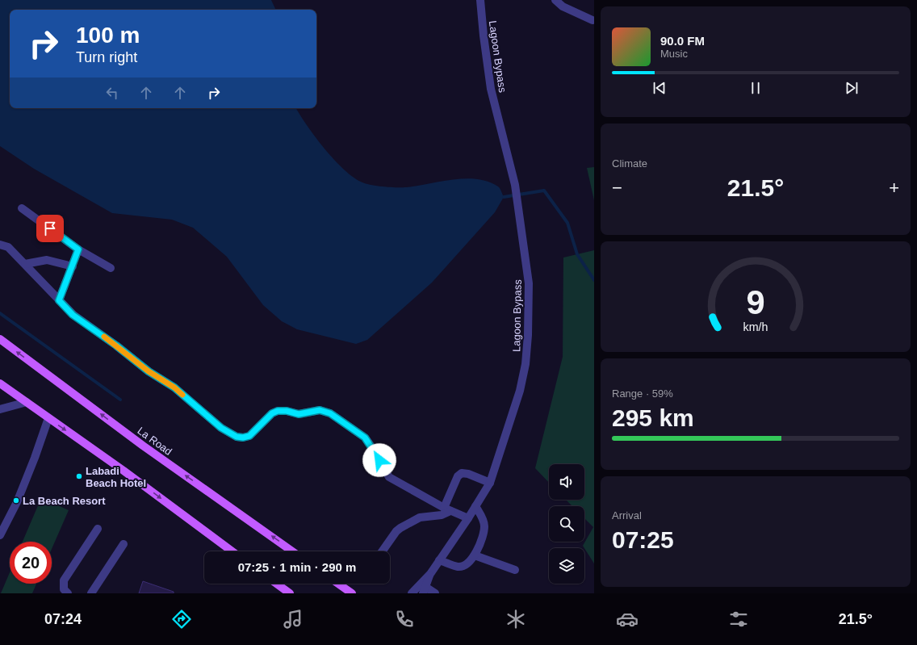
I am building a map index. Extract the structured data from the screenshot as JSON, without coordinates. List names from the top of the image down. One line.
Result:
{"streets":{"main road":["La Road"],"street":["Lagoon Bypass"]},"places":["Labadi Beach Hotel","La Beach Resort"],"page":{"turn":["100 m","Turn right"],"song":["90.0 FM","Music"],"tile":["Climate",["Range · 59%","295 km"],["Arrival","07:25"]],"heat":["−","21.5°","+"],"limit":"20","trip":"07:25 · 1 min · 290 m","tabs":["07:24","21.5°"],"gauge":["9","km/h"]}}
